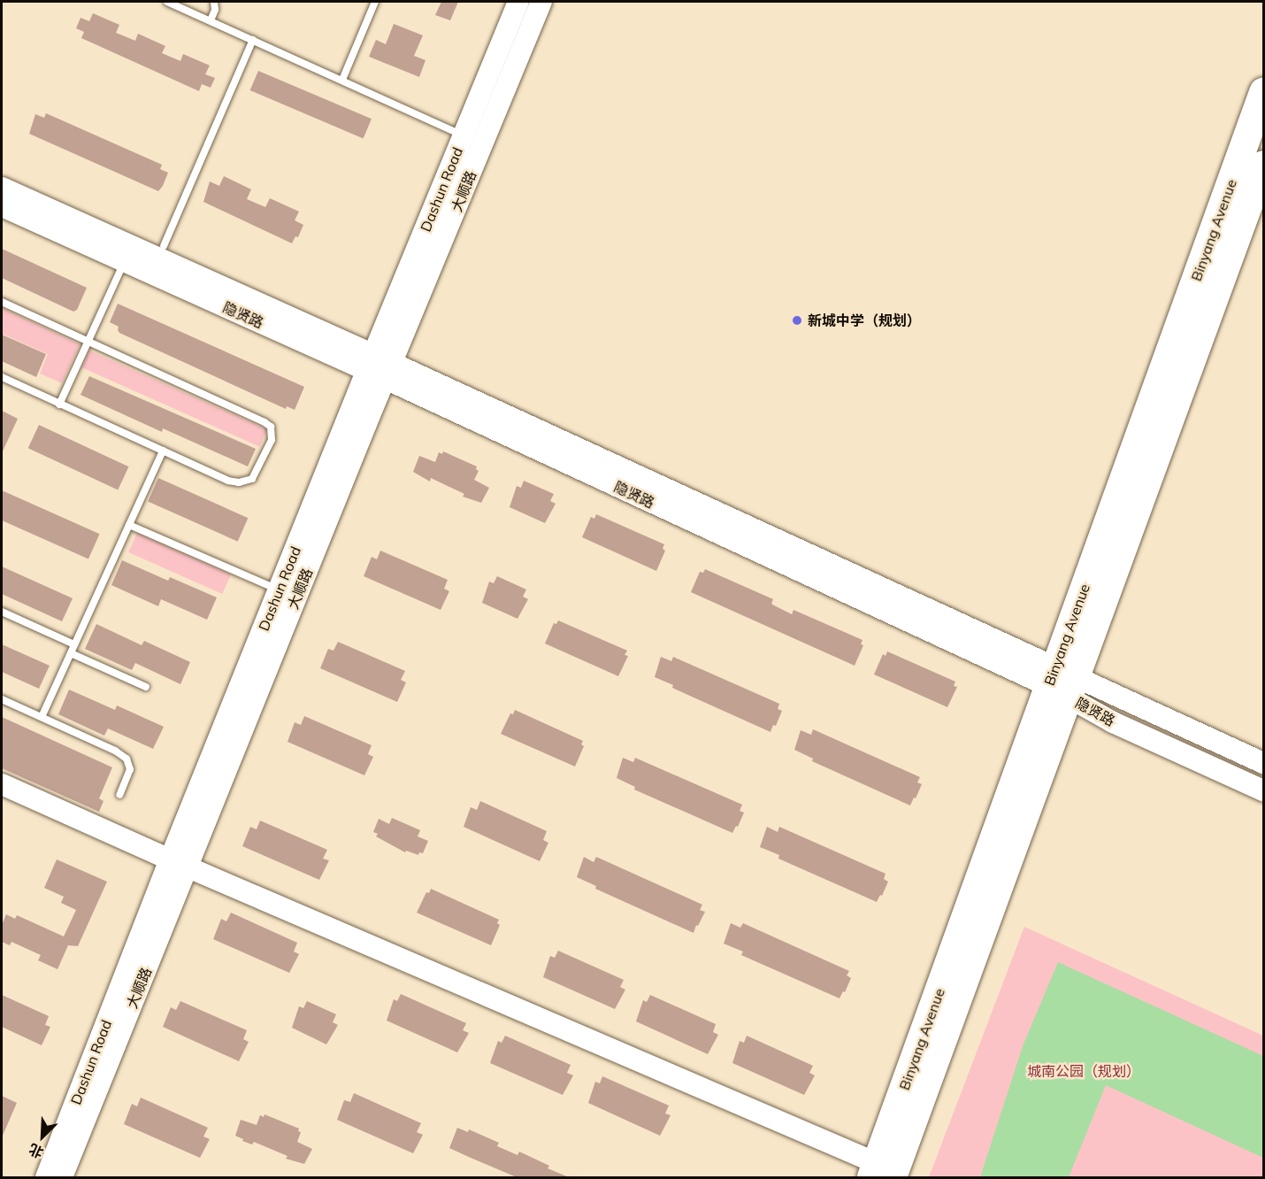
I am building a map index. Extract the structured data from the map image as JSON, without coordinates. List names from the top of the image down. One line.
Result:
{"streets":{"highway":["Binyang Avenue"],"street":["Dashun Road","大顺路","隐贤路"]},"crossings":[["Dashun Road","大顺路"],["Dashun Road","隐贤路"],["大顺路","隐贤路"],["Binyang Avenue","隐贤路"]],"parks":["城南公园（规划）"],"places":["新城中学（规划）"],"north":"bottom left"}
